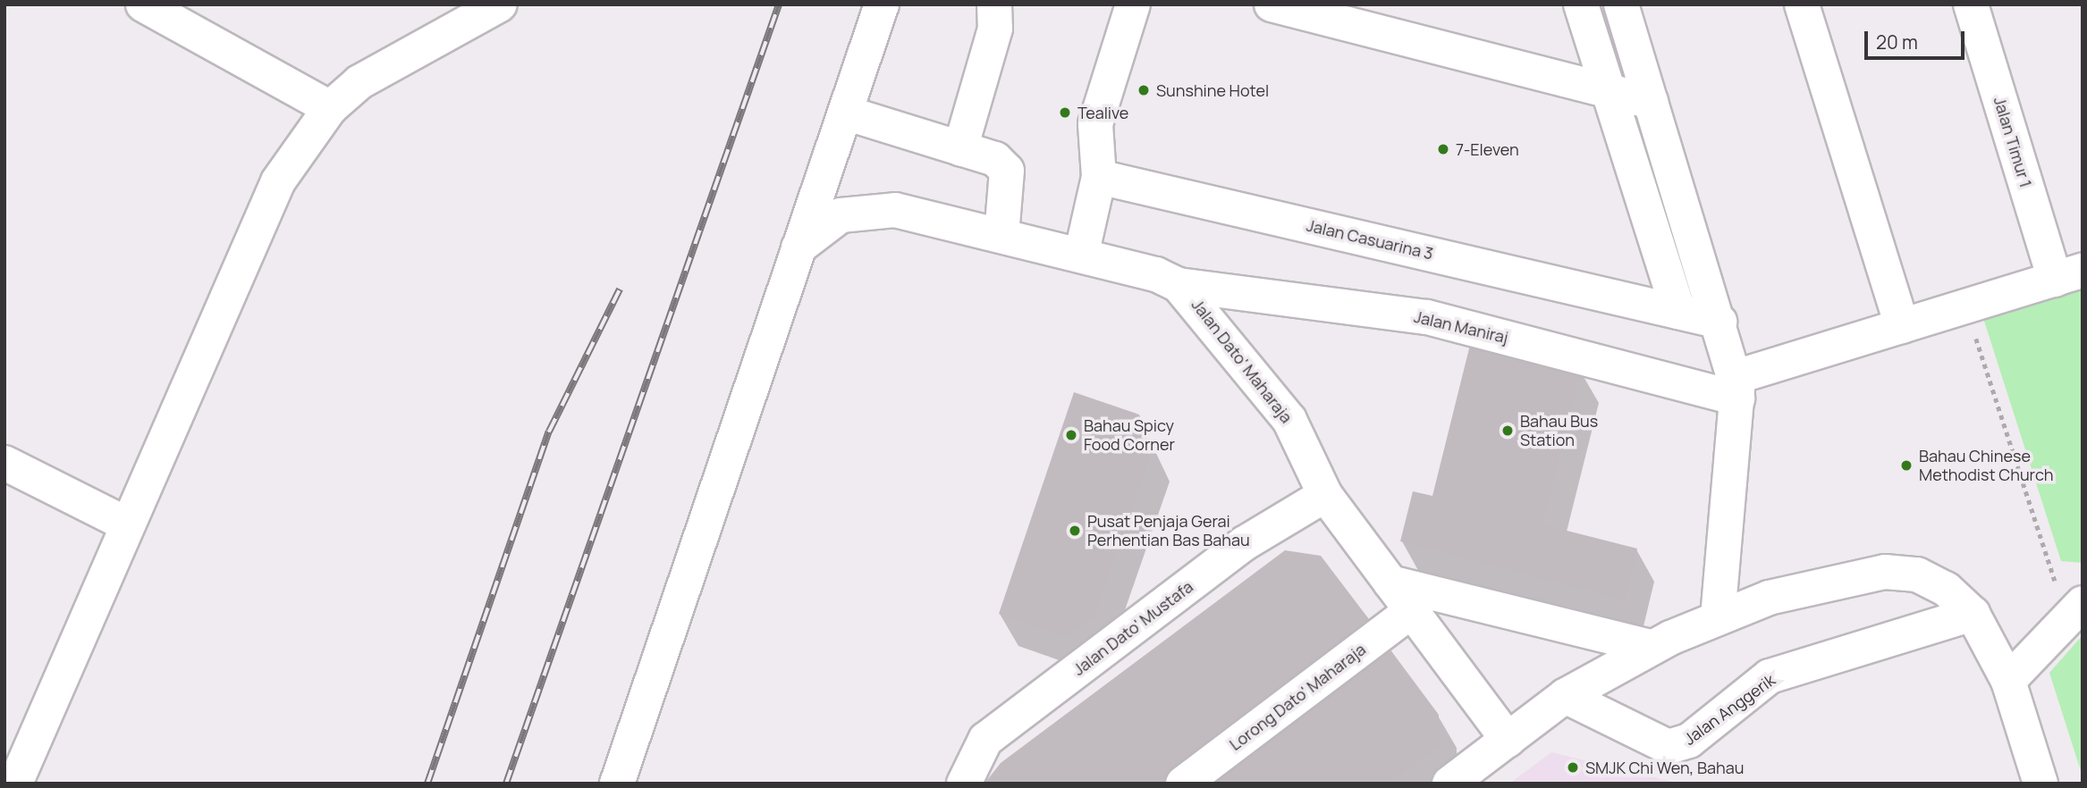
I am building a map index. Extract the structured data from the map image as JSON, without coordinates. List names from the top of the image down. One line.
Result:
{"streets":{"street":["Jalan Timur 1","Jalan Casuarina 3","Jalan Maniraj","Jalan Dato' Maharaja","Jalan Dato' Mustafa","Lorong Dato' Maharaja","Jalan Anggerik"]},"crossings":[["Jalan Maniraj","Jalan Dato' Maharaja"],["Jalan Dato' Maharaja","Jalan Dato' Mustafa"],["Jalan Dato' Maharaja","Lorong Dato' Maharaja"]],"places":["Sunshine Hotel","Tealive","7-Eleven","Bahau Bus Station","Bahau Spicy Food Corner","Bahau Chinese Methodist Church","Pusat Penjaja Gerai Perhentian Bas Bahau","SMJK Chi Wen, Bahau"],"scale_bar":"20 m"}
